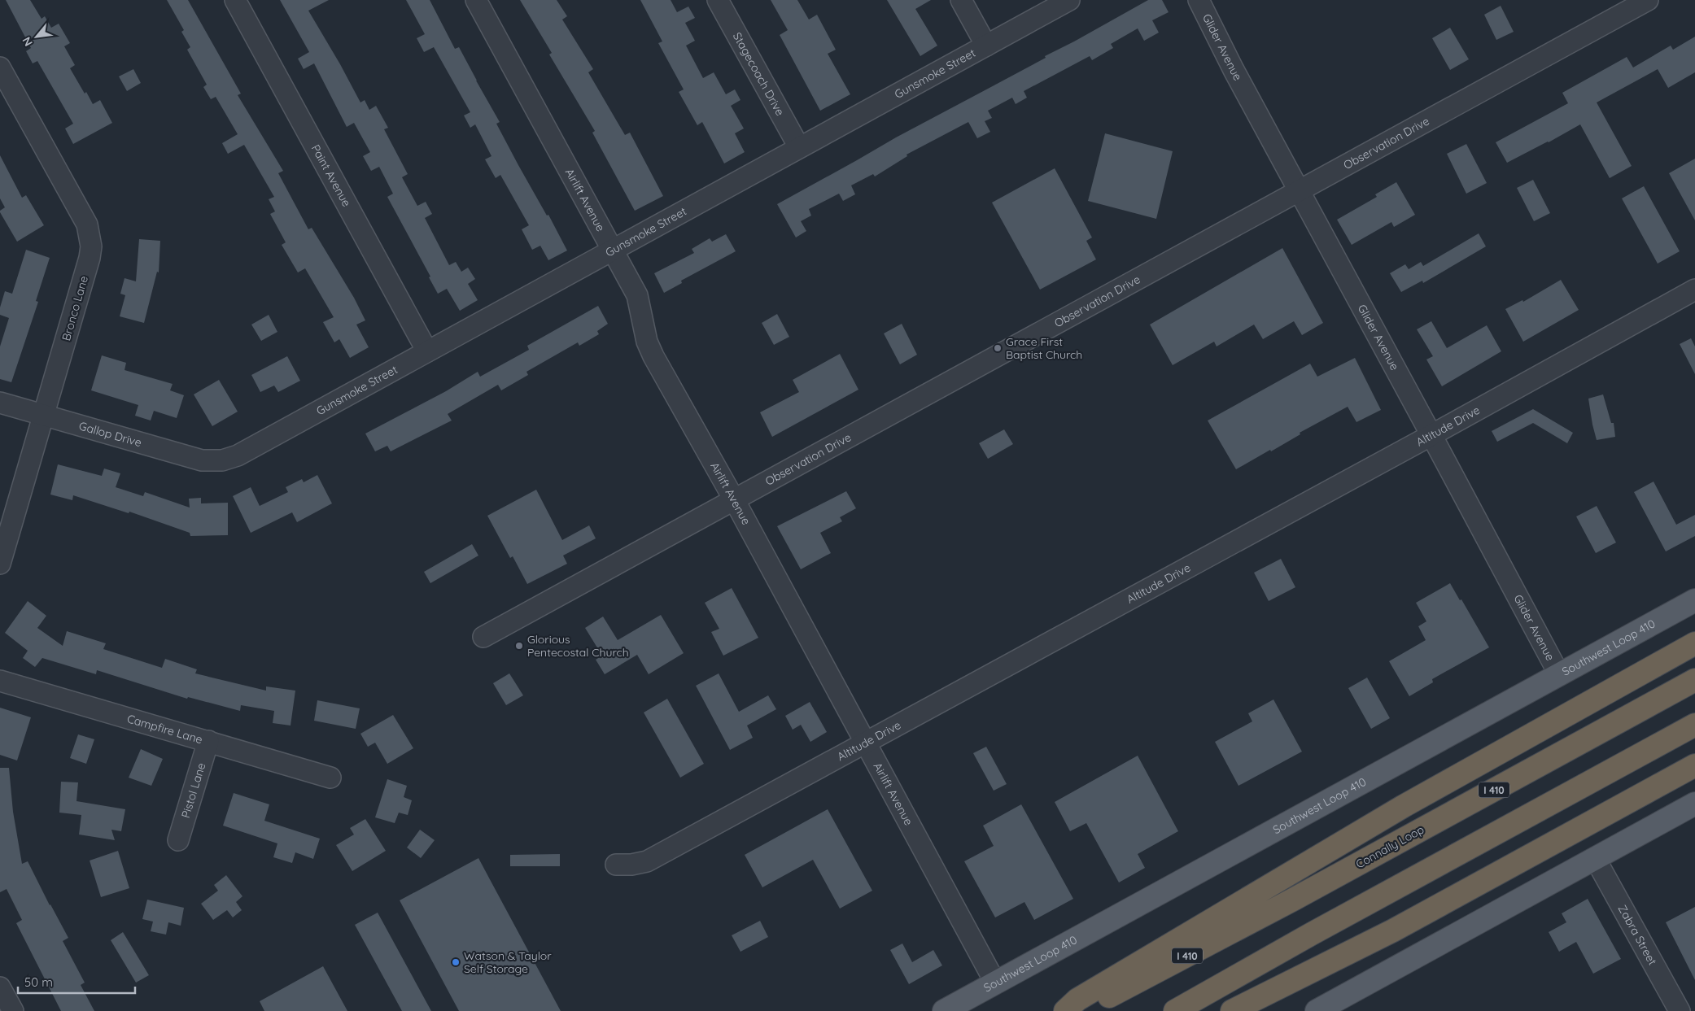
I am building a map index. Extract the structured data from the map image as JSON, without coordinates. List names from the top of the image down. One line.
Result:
{"streets":{"highway":["I 410","Connally Loop"],"main road":["Southwest Loop 410"],"street":["Glider Avenue","Gunsmoke Street","Stagecoach Drive","Observation Drive","Paint Avenue","Airlift Avenue","Bronco Lane","Altitude Drive","Gallop Drive","Campfire Lane","Pistol Lane","Zabra Street"]},"crossings":[["Glider Avenue","Observation Drive"],["Glider Avenue","Altitude Drive"],["Glider Avenue","Southwest Loop 410"],["Gunsmoke Street","Stagecoach Drive"],["Gunsmoke Street","Paint Avenue"],["Gunsmoke Street","Airlift Avenue"],["Gunsmoke Street","Gallop Drive"],["Observation Drive","Airlift Avenue"],["Airlift Avenue","Altitude Drive"],["Airlift Avenue","Southwest Loop 410"],["Bronco Lane","Gallop Drive"],["Campfire Lane","Pistol Lane"]],"places":["Grace First Baptist Church","Glorious Pentecostal Church","Watson & Taylor Self Storage"],"scale_bar":"50 m","north":"bottom left"}
